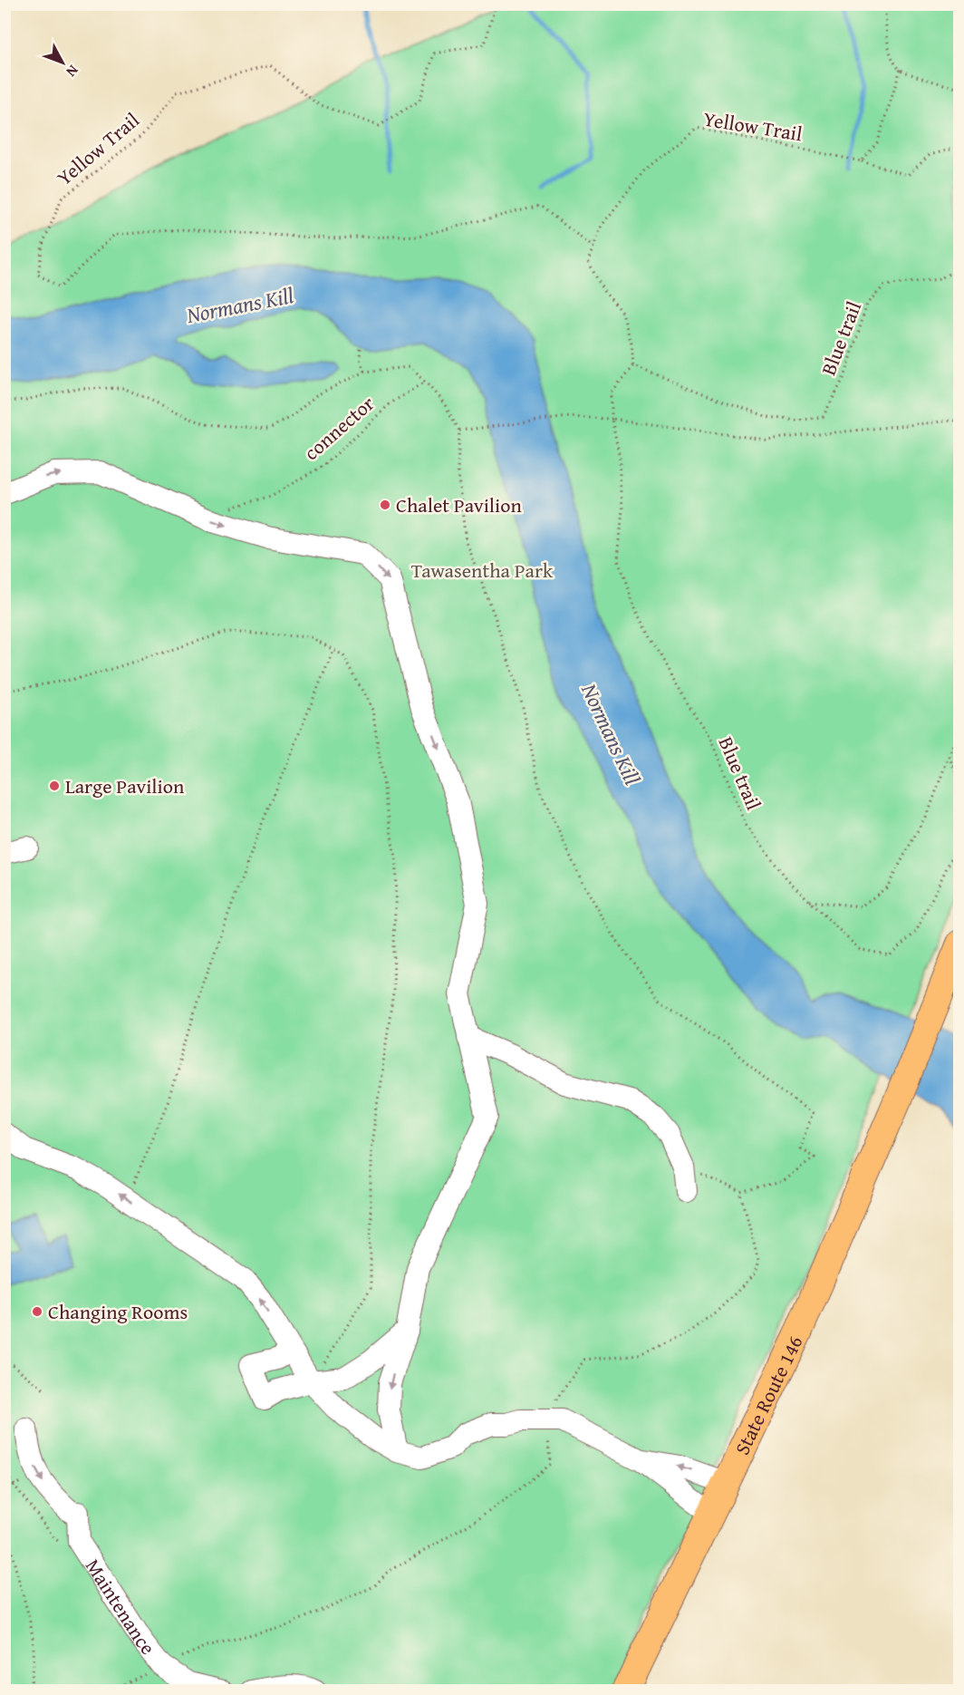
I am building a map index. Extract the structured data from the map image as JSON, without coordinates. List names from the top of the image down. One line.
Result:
{"streets":{"main road":["State Route 146"],"lane":["Maintenance"],"path":["Yellow Trail","Blue trail","connector"]},"crossings":[["Yellow Trail","Blue trail"]],"one_way":["Maintenance"],"water":["Normans Kill"],"parks":["Tawasentha Park"],"places":["Chalet Pavilion","Large Pavilion","Changing Rooms"],"north":"bottom right"}
